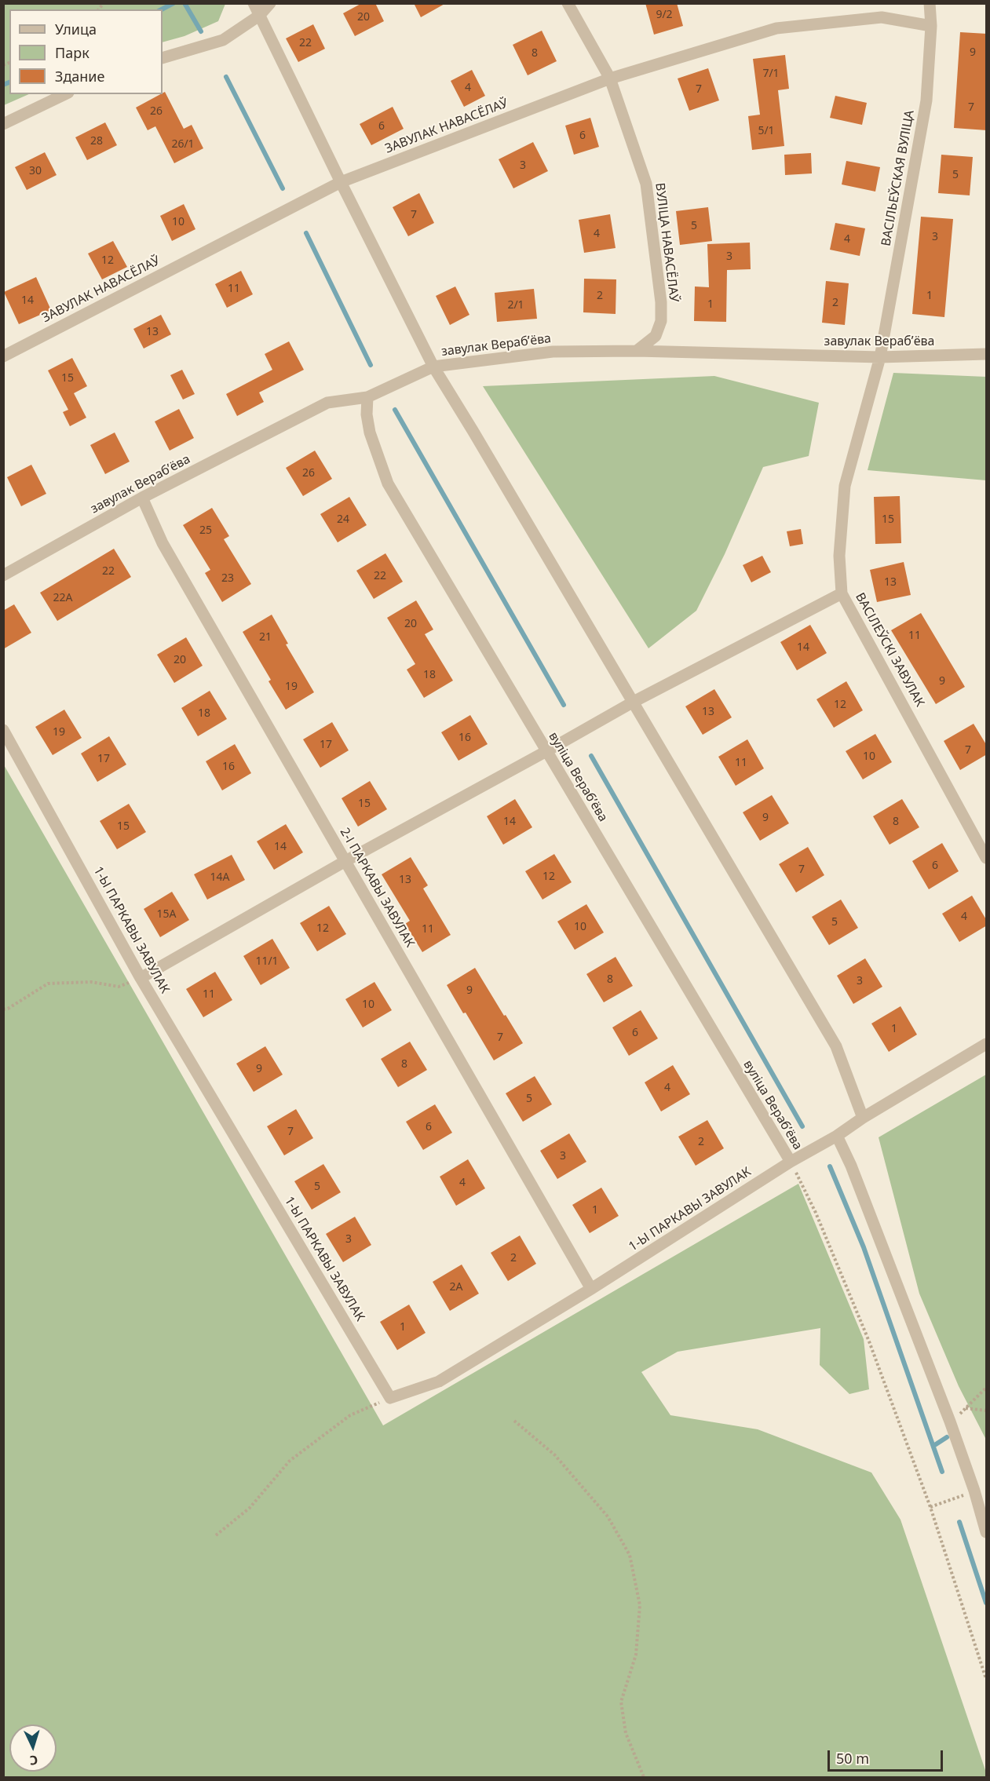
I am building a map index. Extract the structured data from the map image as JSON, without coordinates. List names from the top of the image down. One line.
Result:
{"streets":{"street":["ЗАВУЛАК НАВАСЁЛАЎ","ВАСІЛЬЕЎСКАЯ ВУЛІЦА","ВУЛІЦА НАВАСЁЛАЎ","завулак Верабʼёва","ВАСІЛЕЎСКІ ЗАВУЛАК","вуліца Верабʼёва","2-І ПАРКАВЫ ЗАВУЛАК","1-Ы ПАРКАВЫ ЗАВУЛАК"]},"crossings":[["ЗАВУЛАК НАВАСЁЛАЎ","ВАСІЛЬЕЎСКАЯ ВУЛІЦА"],["ЗАВУЛАК НАВАСЁЛАЎ","ВУЛІЦА НАВАСЁЛАЎ"],["ВАСІЛЬЕЎСКАЯ ВУЛІЦА","завулак Верабʼёва"],["ВАСІЛЬЕЎСКАЯ ВУЛІЦА","ВАСІЛЕЎСКІ ЗАВУЛАК"],["ВУЛІЦА НАВАСЁЛАЎ","завулак Верабʼёва"],["завулак Верабʼёва","ВАСІЛЕЎСКІ ЗАВУЛАК"],["завулак Верабʼёва","вуліца Верабʼёва"],["завулак Верабʼёва","2-І ПАРКАВЫ ЗАВУЛАК"],["вуліца Верабʼёва","1-Ы ПАРКАВЫ ЗАВУЛАК"],["2-І ПАРКАВЫ ЗАВУЛАК","1-Ы ПАРКАВЫ ЗАВУЛАК"]],"house_numbers":["9/2","20","22","9","8","7/1","4","7","7","26","6","5/1","6","28","26/1","3","30","5","7","10","5","4","3","4","3","12","11","2","1","14","2","1","2/1","13","15","26","24","15","25","22","22","23","13","22А","20","11","21","14","20","18","9","19","12","13","18","19","16","17","7","10","17","11","16","15","9","14","8","15","14","6","7","12","14А","13","15А","4","5","10","12","11","11/1","8","3","9","11","10","1","6","7","8","9","4","5","6","7","2","3","4","5","1","3","2","2А","1"],"legend":["Улица","Парк","Здание"],"scale_bar":"50 m","north":"bottom"}
